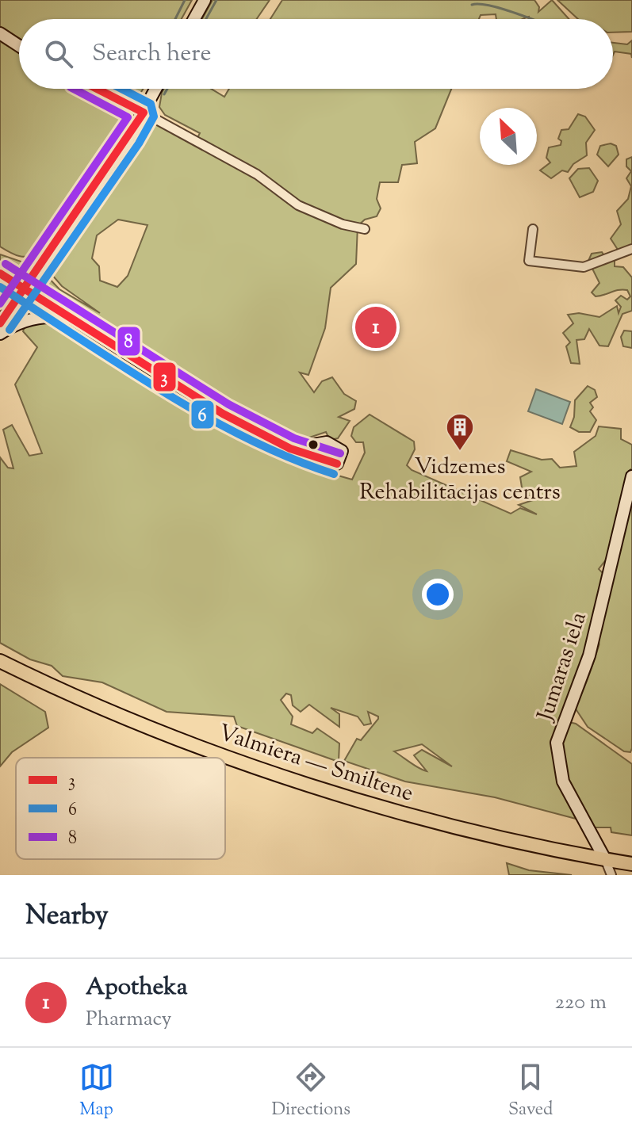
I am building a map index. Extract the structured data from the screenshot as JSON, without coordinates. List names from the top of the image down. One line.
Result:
{"streets":{"main road":["Valmiera — Smiltene"],"street":["Jumaras iela"]},"crossings":[["Jumaras iela","Valmiera — Smiltene"]],"places":{"building":["Vidzemes Rehabilitācijas centrs"]},"lines":["transit line 3","transit line 6","transit line 8"],"legend":["3","6","8"],"north":"top left","page":{"search":"Search here","pins":"1","heading":"Nearby","list":[{"mark":"1","name":"Apotheka","note":"Pharmacy","value":"220 m"}],"nav":["Map","Directions","Saved"]}}
